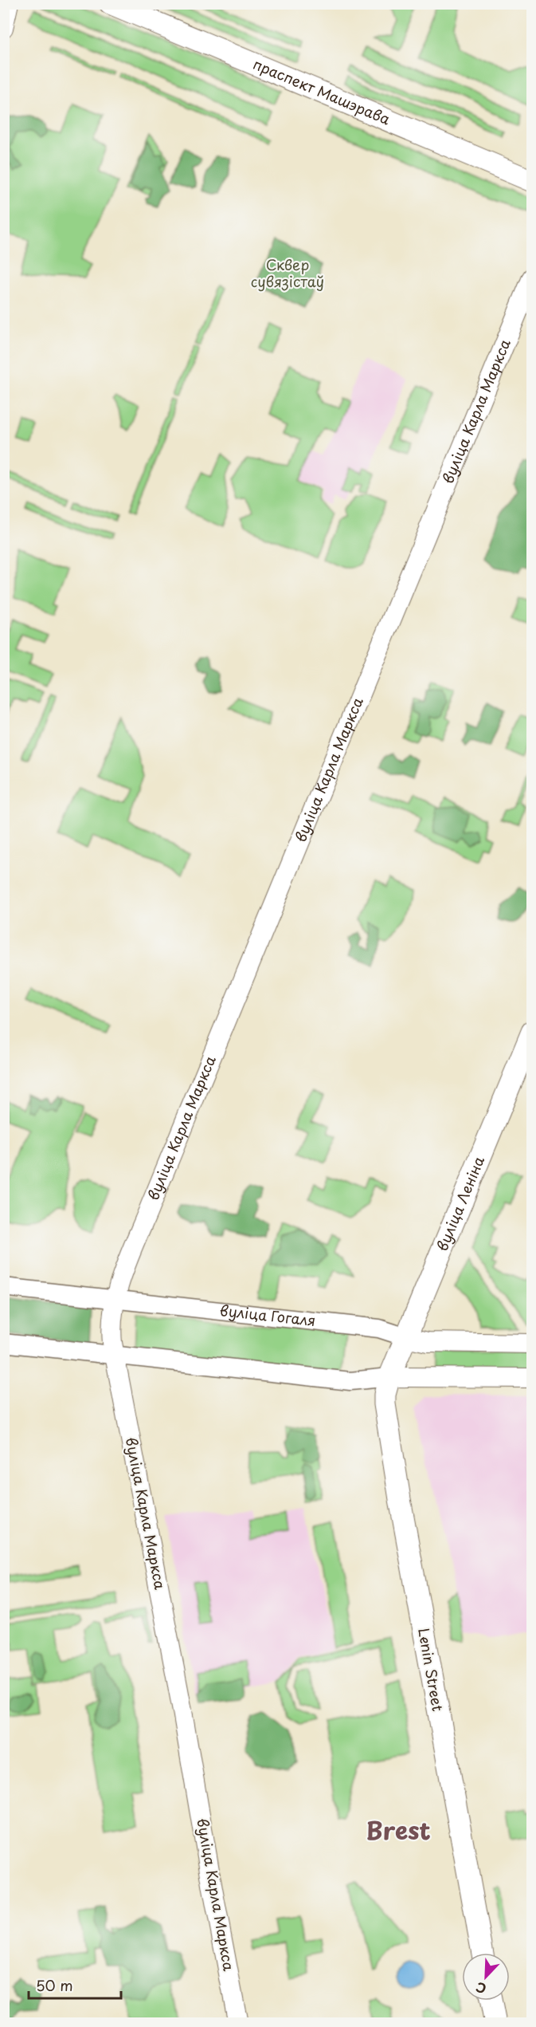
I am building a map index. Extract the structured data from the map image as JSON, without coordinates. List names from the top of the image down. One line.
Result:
{"streets":{"main road":["праспект Машэрава","вуліца Карла Маркса","вуліца Леніна","вуліца Гогаля","Lenin Street"]},"crossings":[["вуліца Карла Маркса","вуліца Гогаля"],["вуліца Леніна","вуліца Гогаля"],["вуліца Леніна","Lenin Street"]],"districts":["Brest"],"parks":["Сквер сувязістаў"],"scale_bar":"50 m","north":"bottom left"}
